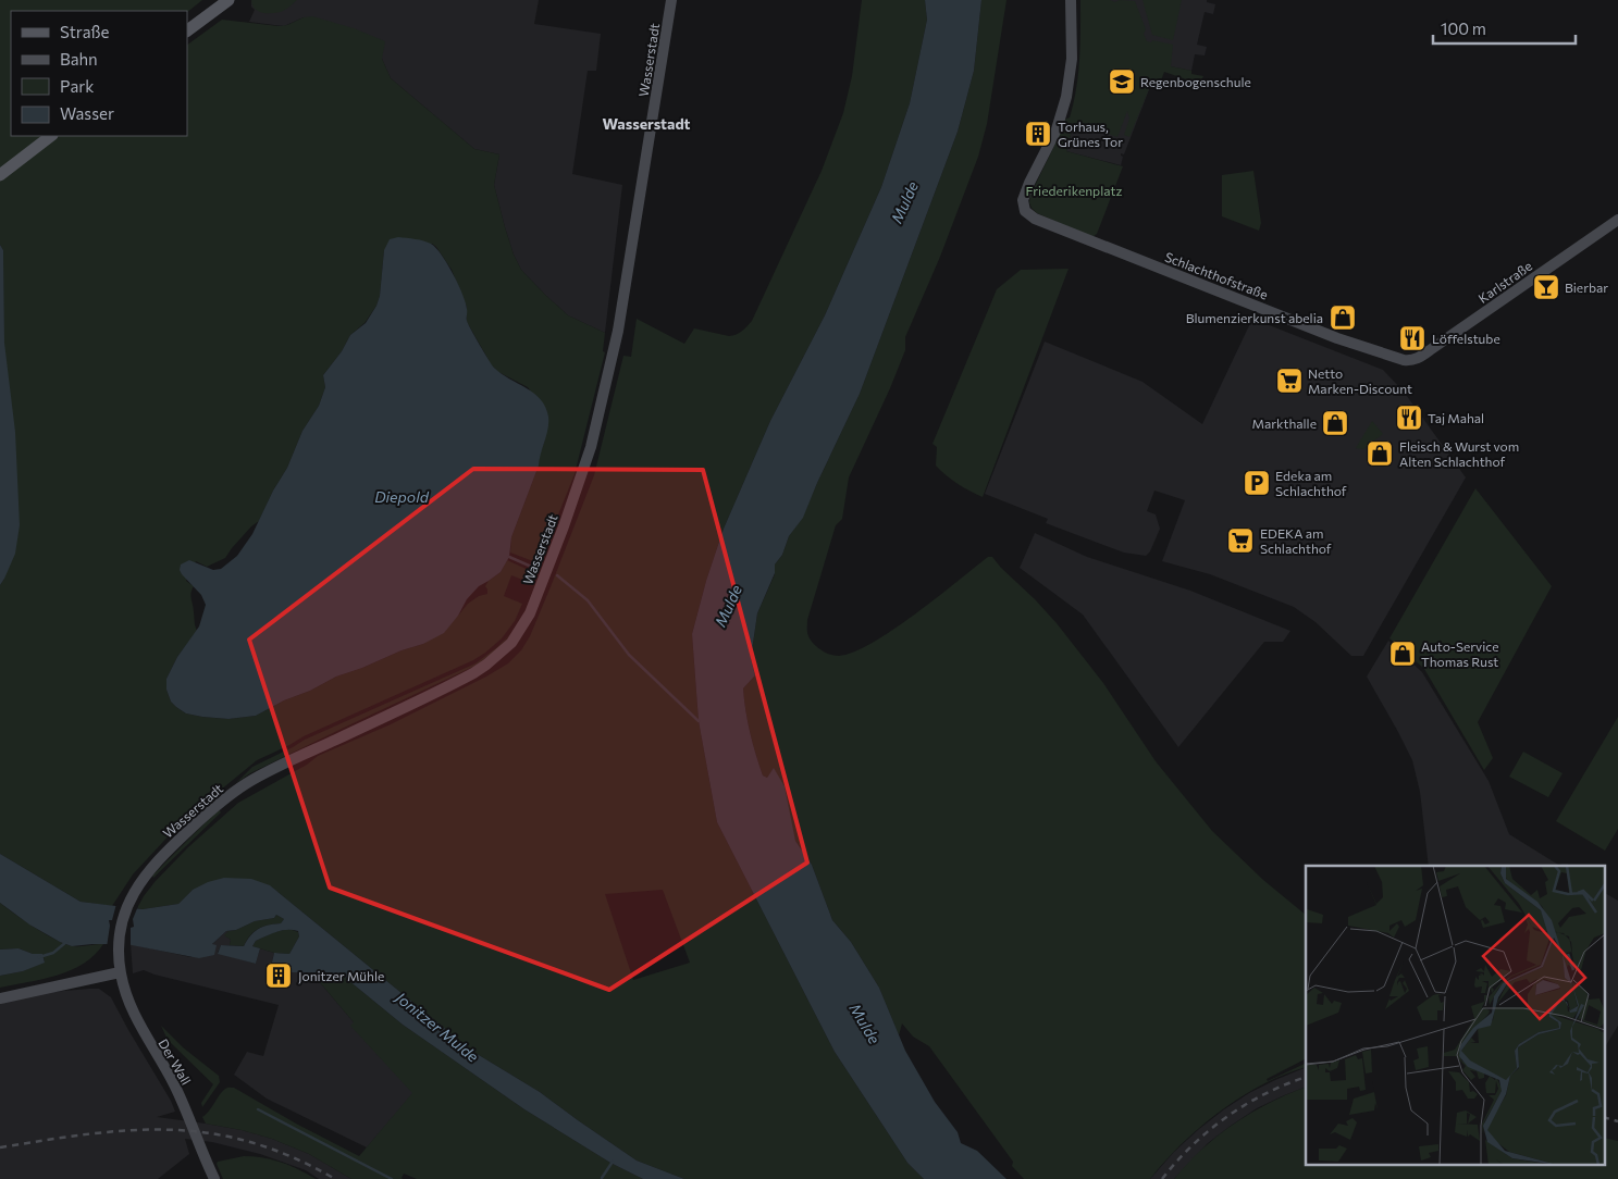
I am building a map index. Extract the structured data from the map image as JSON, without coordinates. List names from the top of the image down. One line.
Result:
{"streets":{"main road":["Wasserstadt","Schlachthofstraße","Karlstraße","Der Wall"]},"crossings":[["Wasserstadt","Der Wall"],["Schlachthofstraße","Karlstraße"]],"districts":["Wasserstadt"],"water":["Mulde","Diepold","Jonitzer Mulde"],"parks":["Friederikenplatz"],"places":{"school or university":["Regenbogenschule"],"building":["Torhaus, Grünes Tor","Jonitzer Mühle"],"bar":["Bierbar"],"shop":["Blumenzierkunst abelia","Markthalle","Fleisch & Wurst vom Alten Schlachthof","Auto-Service Thomas Rust"],"restaurant":["Löffelstube","Taj Mahal"],"supermarket":["Netto Marken-Discount","EDEKA am Schlachthof"],"parking":["Edeka am Schlachthof"]},"legend":["Straße","Bahn","Park","Wasser"],"scale_bar":"100 m"}
